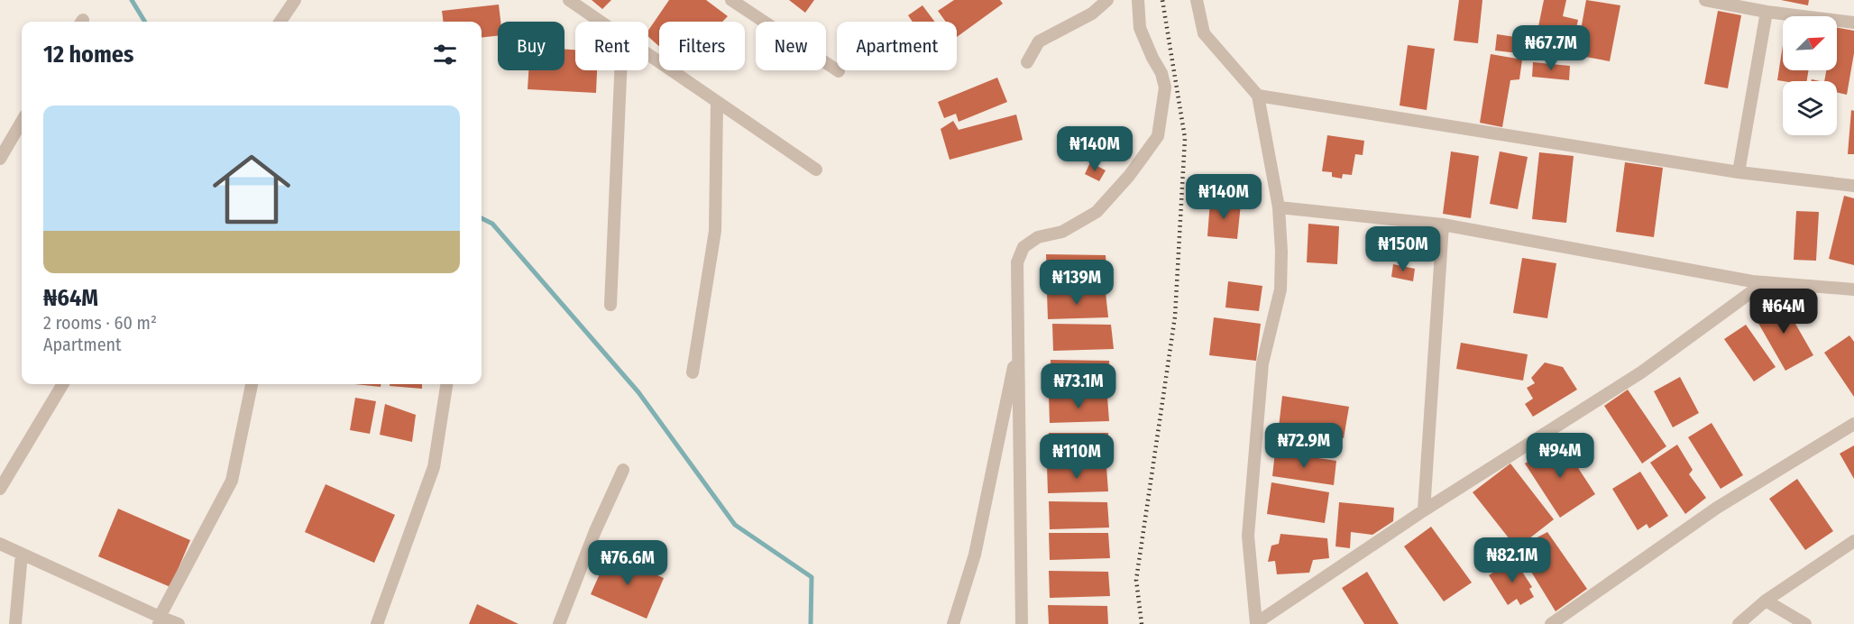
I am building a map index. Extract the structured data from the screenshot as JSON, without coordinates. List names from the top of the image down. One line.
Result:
{"north":"top right","page":{"chip":["Buy","Rent","Filters","New","Apartment"],"heading":"12 homes","price":["₦67.7M","₦140M","₦140M","₦150M","₦139M","₦64M","₦73.1M","₦72.9M","₦94M","₦110M","₦82.1M","₦76.6M"],"list":[{"name":"₦64M","note":"2 rooms · 60 m² · Apartment"}]}}
